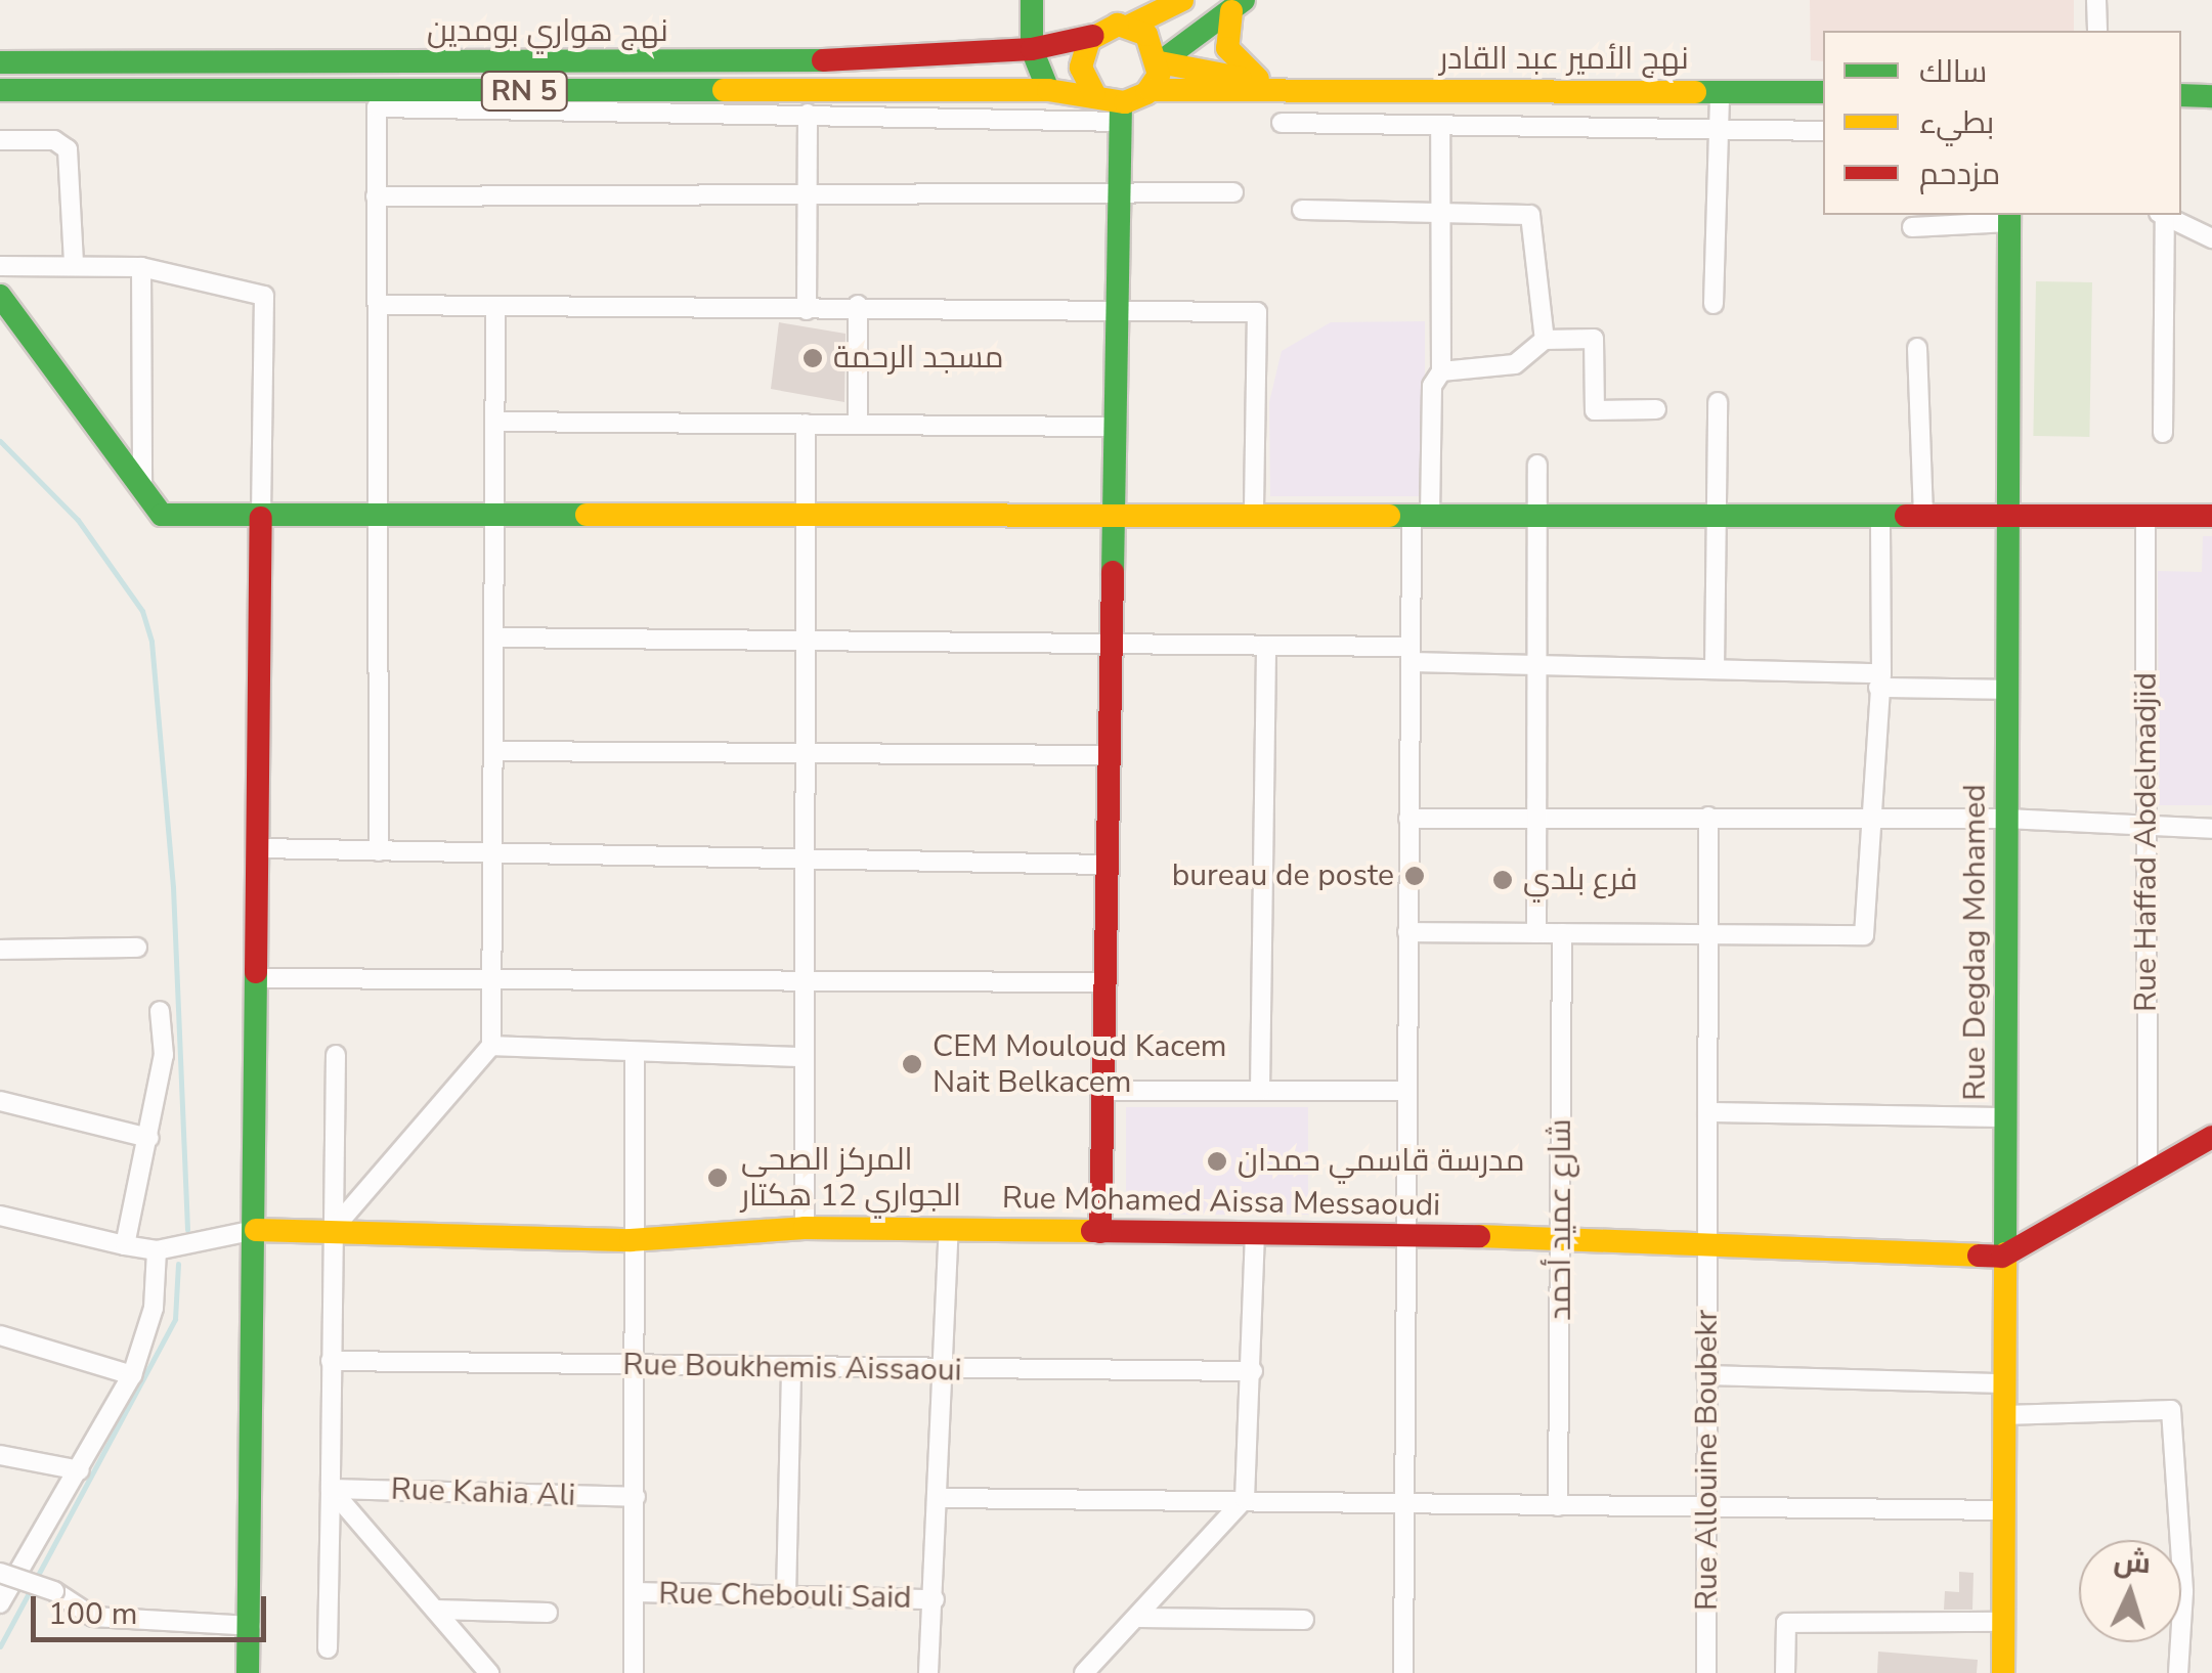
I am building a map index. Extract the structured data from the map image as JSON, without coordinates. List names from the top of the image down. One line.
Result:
{"streets":{"street":["نهج هواري بومدين","نهج الأمير عبد القادر","RN 5","Rue Haffad Abdelmadjid","Rue Degdag Mohamed","Rue Mohamed Aissa Messaoudi","شارع عميد أحمد","Rue Boukhemis Aissaoui","Rue Allouine Boubekr","Rue Kahia Ali","Rue Chebouli Said"]},"crossings":[["نهج هواري بومدين","نهج الأمير عبد القادر"],["Rue Degdag Mohamed","Rue Mohamed Aissa Messaoudi"],["Rue Mohamed Aissa Messaoudi","شارع عميد أحمد"],["Rue Mohamed Aissa Messaoudi","Rue Allouine Boubekr"]],"places":["مسجد الرحمة","bureau de poste","فرع بلدي","CEM Mouloud Kacem Nait Belkacem","مدرسة قاسمي حمدان","المركز الصحي الجواري 12 هكتار"],"legend":["سالك","بطيء","مزدحم"],"scale_bar":"100 m","north":"top"}
